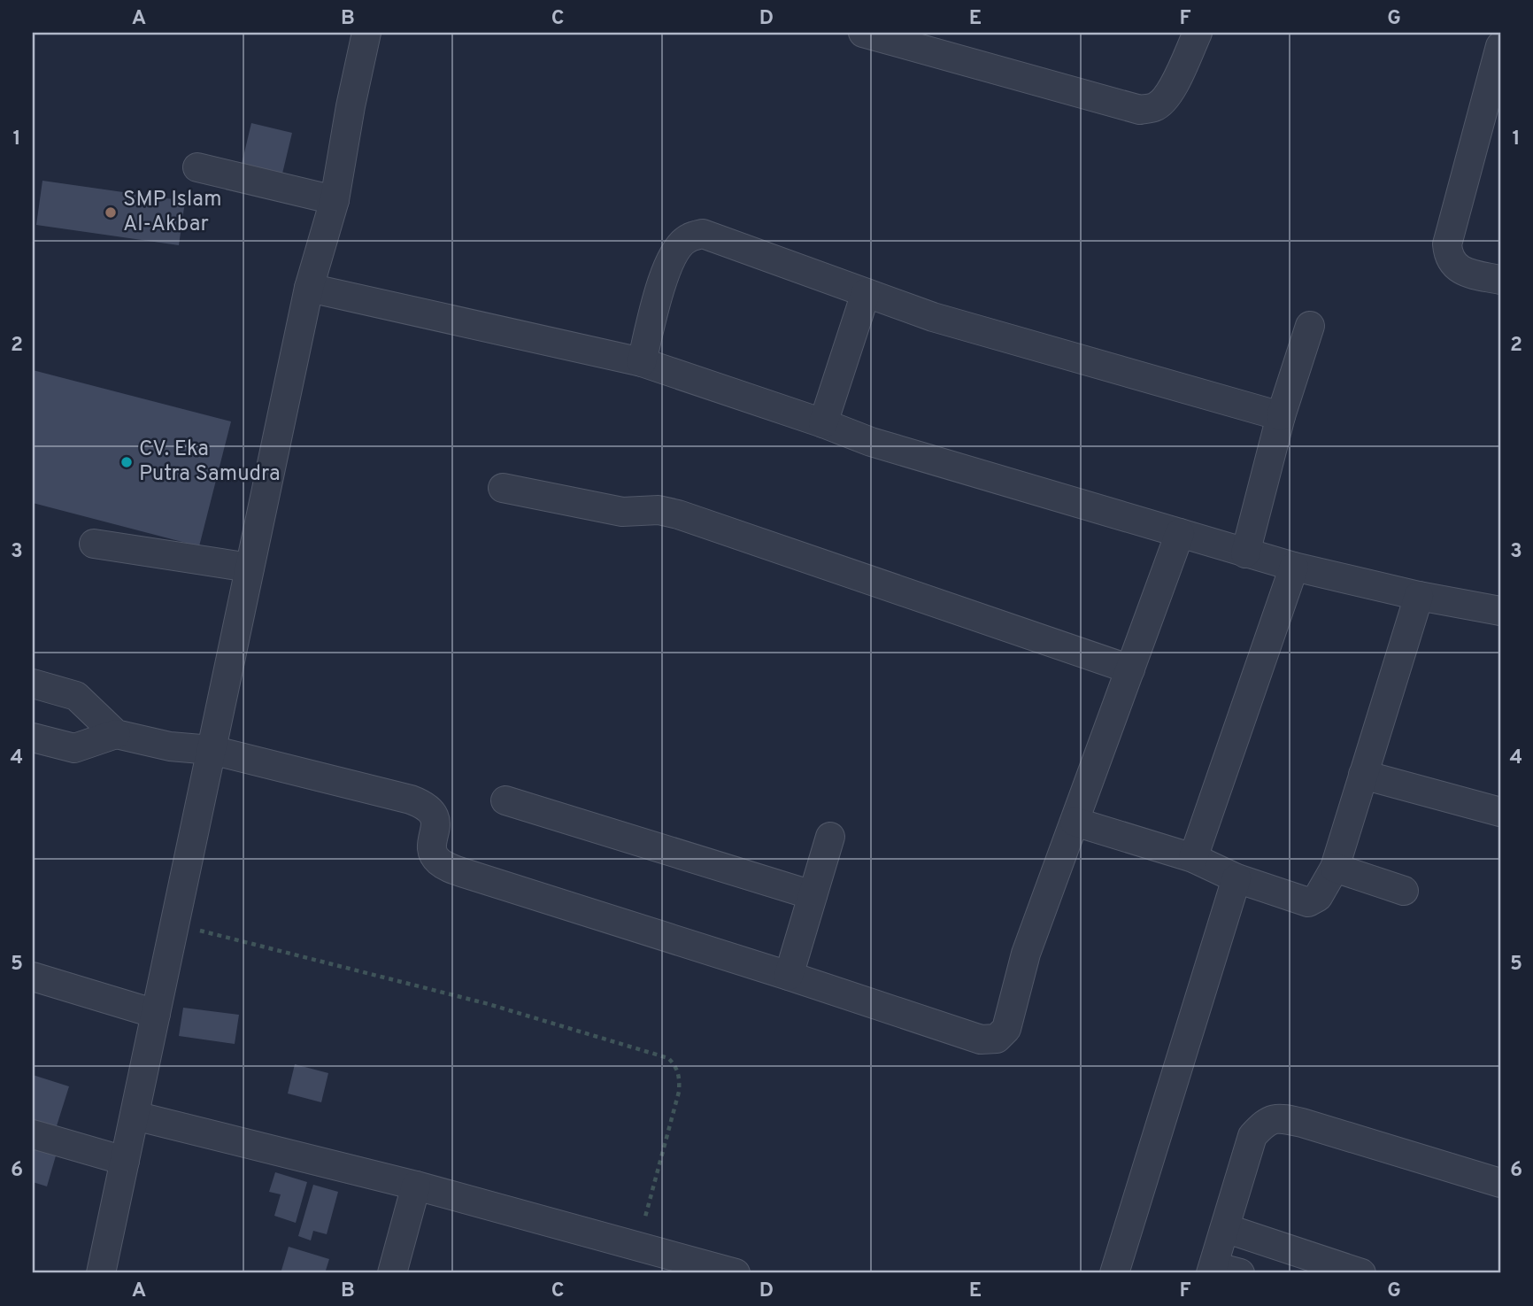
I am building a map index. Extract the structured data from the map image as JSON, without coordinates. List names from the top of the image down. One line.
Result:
{"places":["SMP Islam Al-Akbar","CV. Eka Putra Samudra"],"grid":{"columns":["A","B","C","D","E","F","G"],"rows":["1","2","3","4","5","6"]}}
